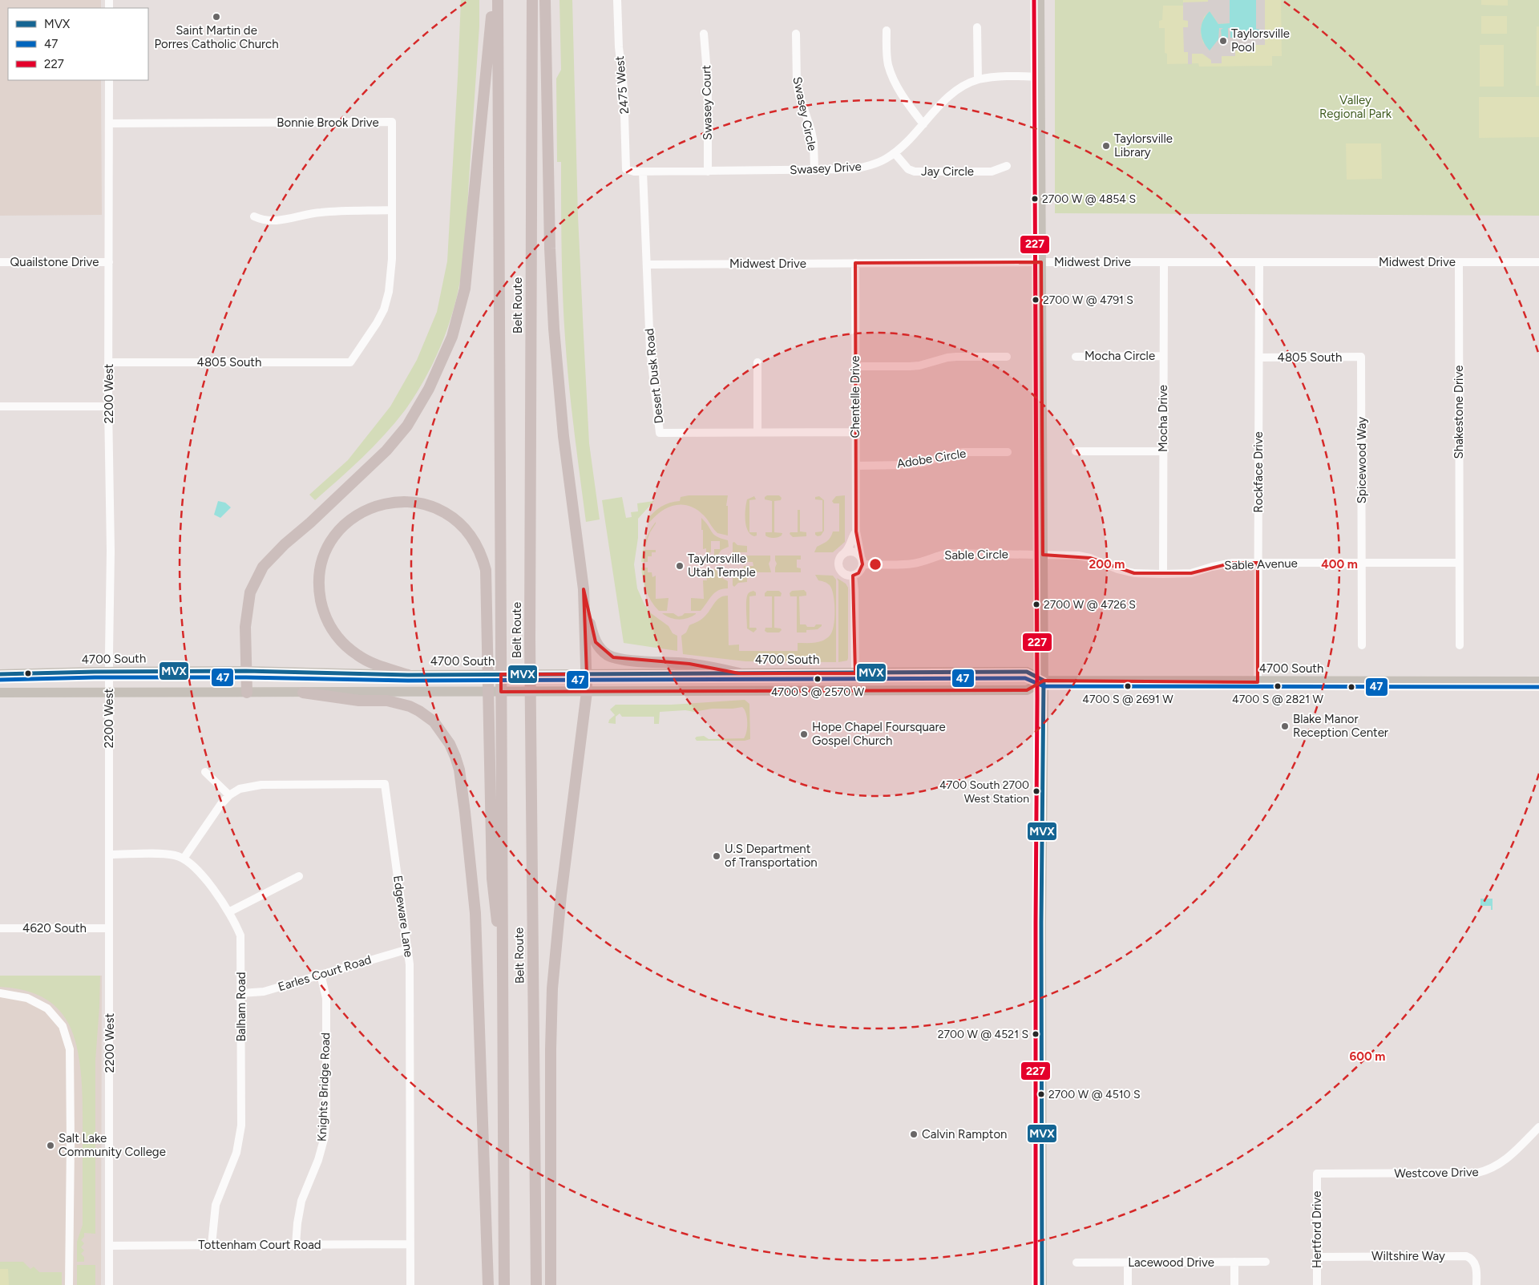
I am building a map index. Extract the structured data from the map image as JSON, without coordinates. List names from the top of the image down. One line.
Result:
{"streets":{"highway":["Belt Route"],"main road":["4700 South"],"street":["2475 West","Swasey Court","Swasey Circle","Bonnie Brook Drive","Swasey Drive","Jay Circle","Quailstone Drive","Midwest Drive","Mocha Circle","4805 South","Desert Dusk Road","2200 West","Chentelle Drive","Shakestone Drive","Mocha Drive","Adobe Circle","Spicewood Way","Rockface Drive","Sable Circle","Sable Avenue","Edgeware Lane","4620 South","Earles Court Road","Balham Road","Knights Bridge Road","Westcove Drive","Hertford Drive","Tottenham Court Road","Wiltshire Way","Lacewood Drive"]},"crossings":[["2475 West","Swasey Drive"],["Swasey Court","Swasey Drive"],["Swasey Circle","Swasey Drive"],["Bonnie Brook Drive","4805 South"],["Bonnie Brook Drive","2200 West"],["Swasey Drive","Jay Circle"],["Swasey Drive","Desert Dusk Road"],["Quailstone Drive","2200 West"],["Midwest Drive","Desert Dusk Road"],["Midwest Drive","Chentelle Drive"],["Midwest Drive","Shakestone Drive"],["Midwest Drive","Mocha Drive"],["Midwest Drive","Rockface Drive"],["Mocha Circle","Mocha Drive"],["4805 South","2200 West"],["4805 South","Spicewood Way"],["4805 South","Rockface Drive"],["Desert Dusk Road","Chentelle Drive"],["2200 West","4700 South"],["2200 West","4620 South"],["2200 West","Balham Road"],["2200 West","Tottenham Court Road"],["Chentelle Drive","Adobe Circle"],["Chentelle Drive","Sable Circle"],["Shakestone Drive","Sable Avenue"],["Mocha Drive","Sable Avenue"],["Spicewood Way","Sable Avenue"],["Rockface Drive","Sable Avenue"],["Rockface Drive","4700 South"],["Sable Circle","Sable Avenue"],["Edgeware Lane","Earles Court Road"],["Edgeware Lane","Balham Road"],["Edgeware Lane","Tottenham Court Road"],["Earles Court Road","Balham Road"],["Earles Court Road","Knights Bridge Road"],["Balham Road","Tottenham Court Road"],["Knights Bridge Road","Tottenham Court Road"],["Westcove Drive","Hertford Drive"],["Hertford Drive","Wiltshire Way"]],"parks":["Valley Regional Park"],"places":["Saint Martin de Porres Catholic Church","Taylorsville Pool","Taylorsville Library","2700 W @ 4854 S","2700 W @ 4791 S","Taylorsville Utah Temple","2700 W @ 4726 S","4700 S @ 2570 W","4700 S @ 2691 W","4700 S @ 2821 W","Blake Manor Reception Center","Hope Chapel Foursquare Gospel Church","4700 South 2700 West Station","U.S Department of Transportation","2700 W @ 4521 S","2700 W @ 4510 S","Calvin Rampton","Salt Lake Community College"],"lines":["transit line 227","transit line MVX","transit line 47"],"legend":["MVX","47","227"],"rings":["200 m","400 m","600 m"]}
